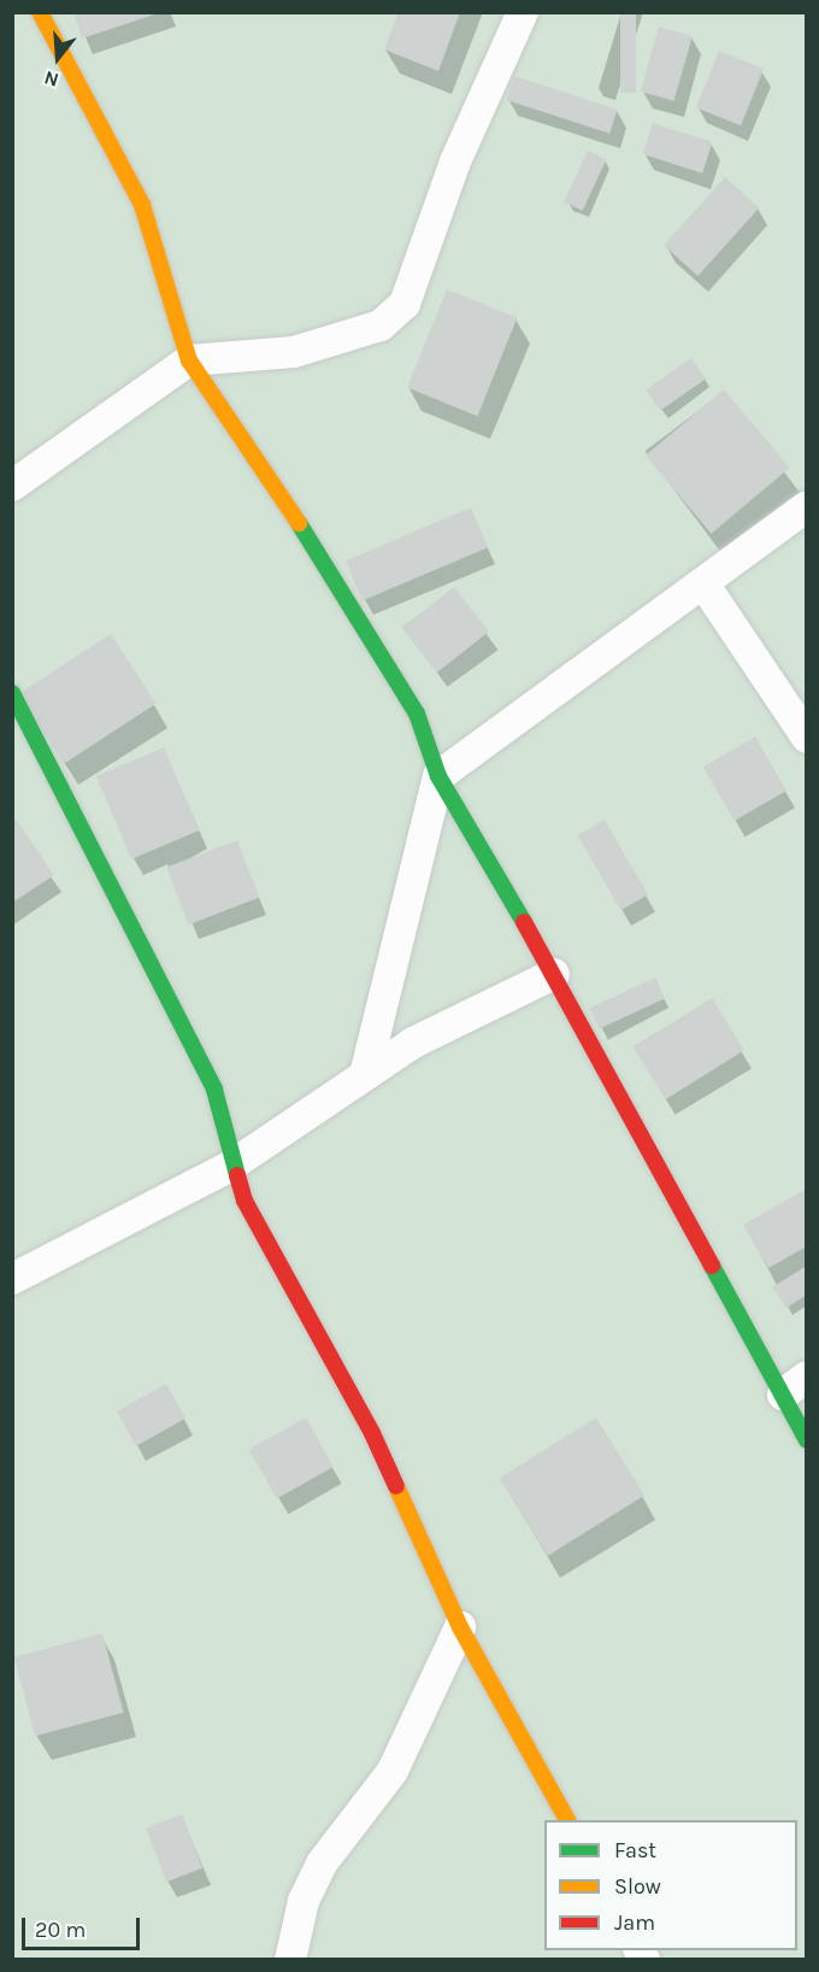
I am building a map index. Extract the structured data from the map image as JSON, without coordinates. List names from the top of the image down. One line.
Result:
{"legend":["Fast","Slow","Jam"],"scale_bar":"20 m","north":"bottom"}
